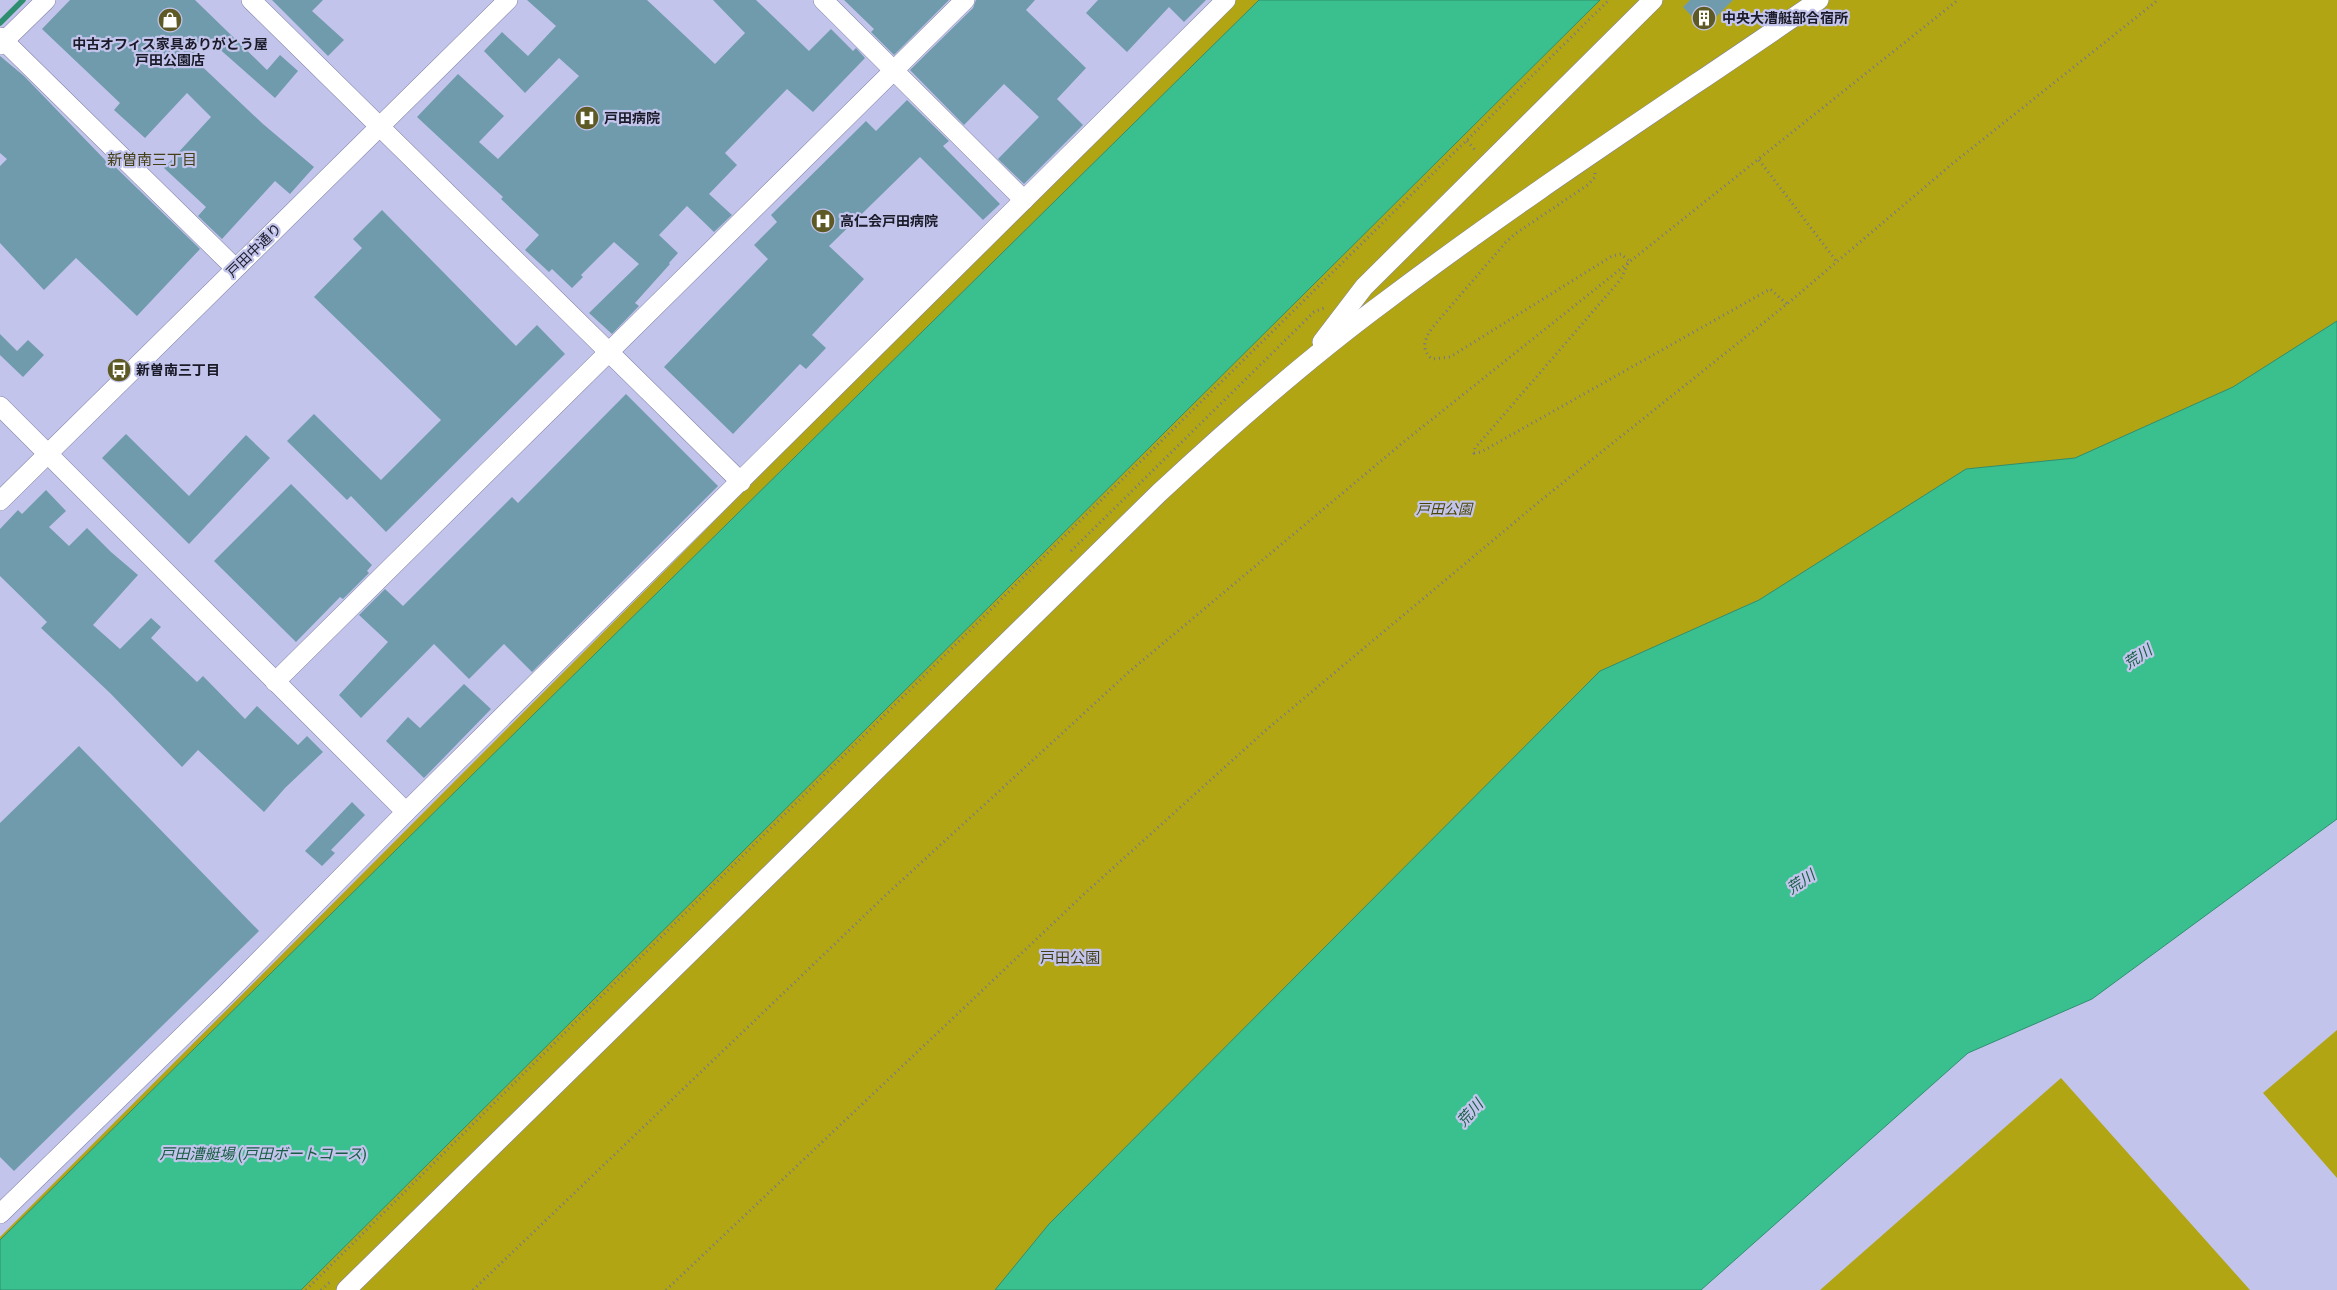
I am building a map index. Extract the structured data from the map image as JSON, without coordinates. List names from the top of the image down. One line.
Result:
{"streets":{"street":["戸田中通り"]},"districts":["新曽南三丁目","戸田公園"],"water":["荒川","戸田漕艇場 (戸田ボートコース)"],"parks":["戸田公園"],"places":{"building":["中央大漕艇部合宿所"],"shop":["中古オフィス家具ありがとう屋 戸田公園店"],"hospital":["戸田病院","高仁会戸田病院"],"bus stop":["新曽南三丁目"]}}
